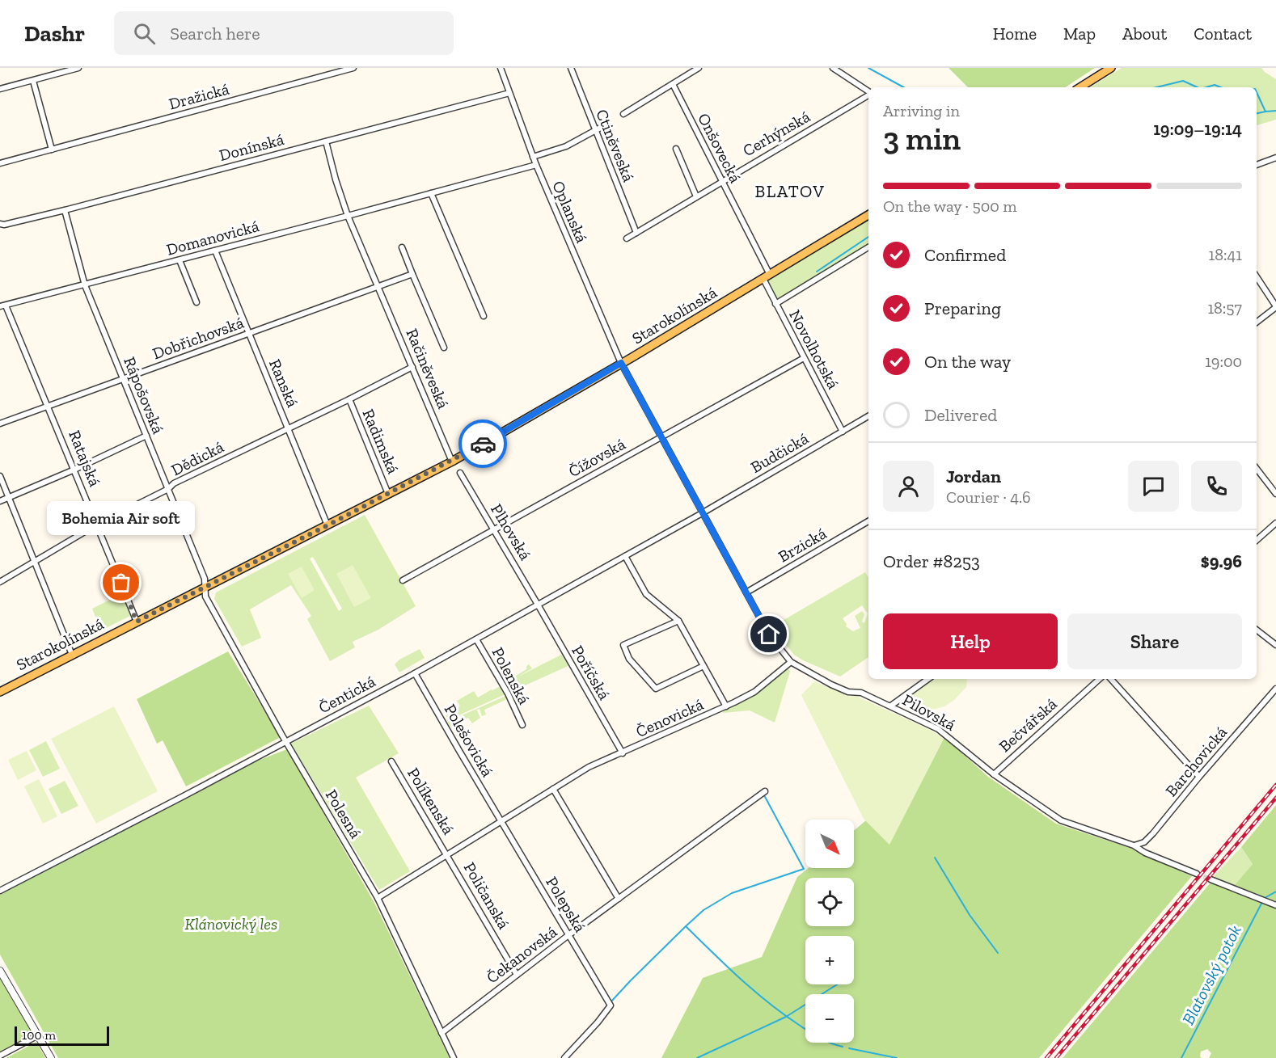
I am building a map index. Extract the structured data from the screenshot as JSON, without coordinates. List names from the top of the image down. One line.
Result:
{"streets":{"main road":["Starokolínská"],"street":["Dražická","Cerhýnská","Ctiněveská","Donínská","Onšovecká","Oplanská","Domanovická","Dobřichovská","Novolhotská","Račiněveská","Ranská","Rápošovská","Radimská","Budčická","Čížovská","Ratajská","Dědická","Plhovská","Brzická","Poříčská","Polenská","Čentická","Pilovská","Čenovická","Bečvářská","Polešovická","Barchovická","Políkenská","Polesná","Poličanská","Polepská","Čekanovská"]},"crossings":[["Cerhýnská","Ctiněveská"],["Cerhýnská","Onšovecká"],["Donínská","Oplanská"],["Donínská","Račiněveská"],["Donínská","Rápošovská"],["Onšovecká","Starokolínská"],["Onšovecká","Novolhotská"],["Oplanská","Domanovická"],["Oplanská","Starokolínská"],["Oplanská","Pilovská"],["Domanovická","Račiněveská"],["Domanovická","Ranská"],["Domanovická","Rápošovská"],["Domanovická","Ratajská"],["Starokolínská","Novolhotská"],["Starokolínská","Račiněveská"],["Starokolínská","Ranská"],["Starokolínská","Rápošovská"],["Starokolínská","Radimská"],["Starokolínská","Ratajská"],["Starokolínská","Pilovská"],["Starokolínská","Polesná"],["Dobřichovská","Račiněveská"],["Dobřichovská","Ranská"],["Dobřichovská","Rápošovská"],["Dobřichovská","Ratajská"],["Novolhotská","Budčická"],["Novolhotská","Čížovská"],["Račiněveská","Dědická"],["Ranská","Dědická"],["Rápošovská","Dědická"],["Rápošovská","Polesná"],["Radimská","Dědická"],["Budčická","Čentická"],["Budčická","Pilovská"],["Čížovská","Plhovská"],["Čížovská","Pilovská"],["Ratajská","Dědická"],["Plhovská","Poříčská"],["Plhovská","Čentická"],["Brzická","Pilovská"],["Poříčská","Čentická"],["Poříčská","Čenovická"],["Polenská","Čentická"],["Čentická","Pilovská"],["Čentická","Polešovická"],["Čentická","Polesná"],["Pilovská","Čenovická"],["Pilovská","Bečvářská"],["Pilovská","Barchovická"],["Čenovická","Polešovická"],["Čenovická","Políkenská"],["Čenovická","Polesná"],["Čenovická","Poličanská"],["Čenovická","Polepská"],["Polešovická","Polepská"],["Políkenská","Poličanská"],["Polesná","Čekanovská"],["Poličanská","Čekanovská"],["Polepská","Čekanovská"]],"districts":["BLATOV"],"water":["Blatovský potok"],"parks":["Klánovický les"],"places":["Bohemia Air soft"],"scale_bar":"100 m","north":"bottom right","page":{"header":"Dashr","search":"Search here","nav":["Home","Map","About","Contact"],"heading":["3 min","Arriving in","19:09–19:14"],"panel":["Jordan","Courier · 4.6","Order #8253","$9.96"],"bar":"On the way · 500 m","list":[["Confirmed","18:41"],["Preparing","18:57"],["On the way","19:00"],"Delivered"],"bubble":"Bohemia Air soft","buttons":["Help","Share"],"map_buttons":["+","−"],"scale":"100 m"}}
